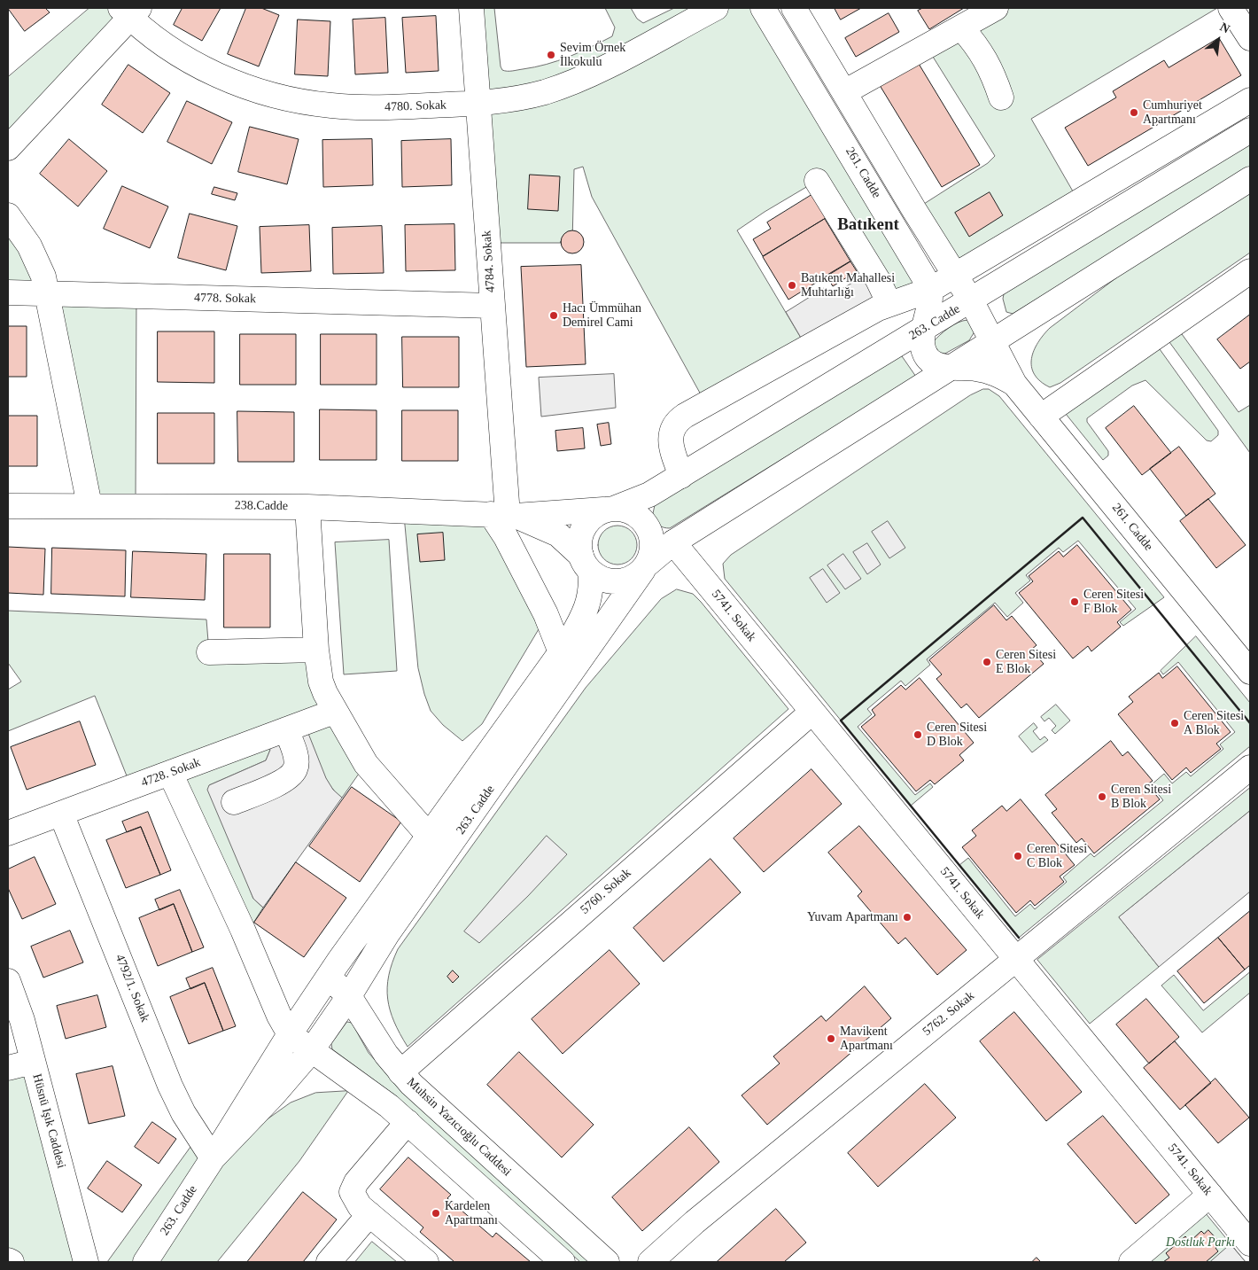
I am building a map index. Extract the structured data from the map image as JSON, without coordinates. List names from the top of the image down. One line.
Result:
{"streets":{"street":["4780. Sokak","261. Cadde","4784. Sokak","4778. Sokak","263. Cadde","238.Cadde","5741. Sokak","4728. Sokak","5760. Sokak","4792/1. Sokak","5762. Sokak","Hüsnü Işık Caddesi","Muhsin Yazıcıoğlu Caddesi"]},"crossings":[["4780. Sokak","4784. Sokak"],["261. Cadde","263. Cadde"],["4784. Sokak","4778. Sokak"],["4784. Sokak","238.Cadde"],["263. Cadde","238.Cadde"],["263. Cadde","5741. Sokak"],["263. Cadde","4792/1. Sokak"],["263. Cadde","Muhsin Yazıcıoğlu Caddesi"],["5741. Sokak","5760. Sokak"],["5741. Sokak","5762. Sokak"],["4728. Sokak","4792/1. Sokak"],["5760. Sokak","Muhsin Yazıcıoğlu Caddesi"]],"districts":["Batıkent"],"parks":["Dostluk Parkı"],"places":["Sevim Örnek İlkokulu","Cumhuriyet Apartmanı","Batıkent Mahallesi Muhtarlığı","Hacı Ümmühan Demirel Cami","Ceren Sitesi F Blok","Ceren Sitesi E Blok","Ceren Sitesi A Blok","Ceren Sitesi D Blok","Ceren Sitesi B Blok","Ceren Sitesi C Blok","Yuvam Apartmanı","Mavikent Apartmanı","Kardelen Apartmanı"],"north":"top right"}
